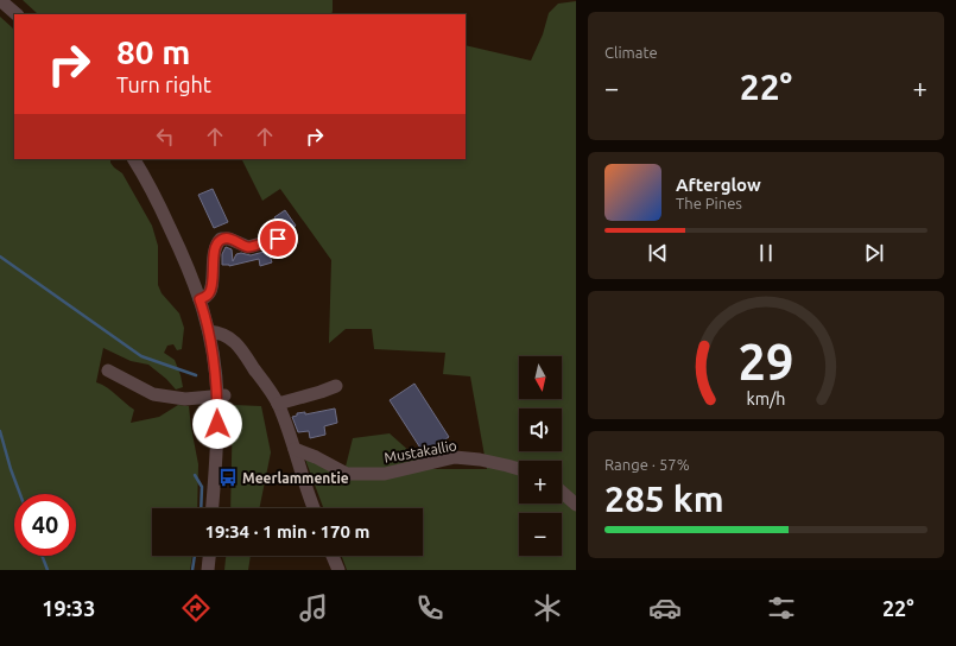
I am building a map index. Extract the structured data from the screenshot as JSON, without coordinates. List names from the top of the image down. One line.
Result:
{"streets":{"street":["Mustakallio"]},"places":{"bus stop":["Meerlammentie"]},"north":"bottom","page":{"tile":["Climate",["Range · 57%","285 km"]],"turn":["80 m","Turn right"],"heat":["−","22°","+"],"song":["Afterglow","The Pines"],"map_buttons":["+","−"],"limit":"40","trip":"19:34 · 1 min · 170 m","tabs":["19:33","22°"],"gauge":["29","km/h"]}}
